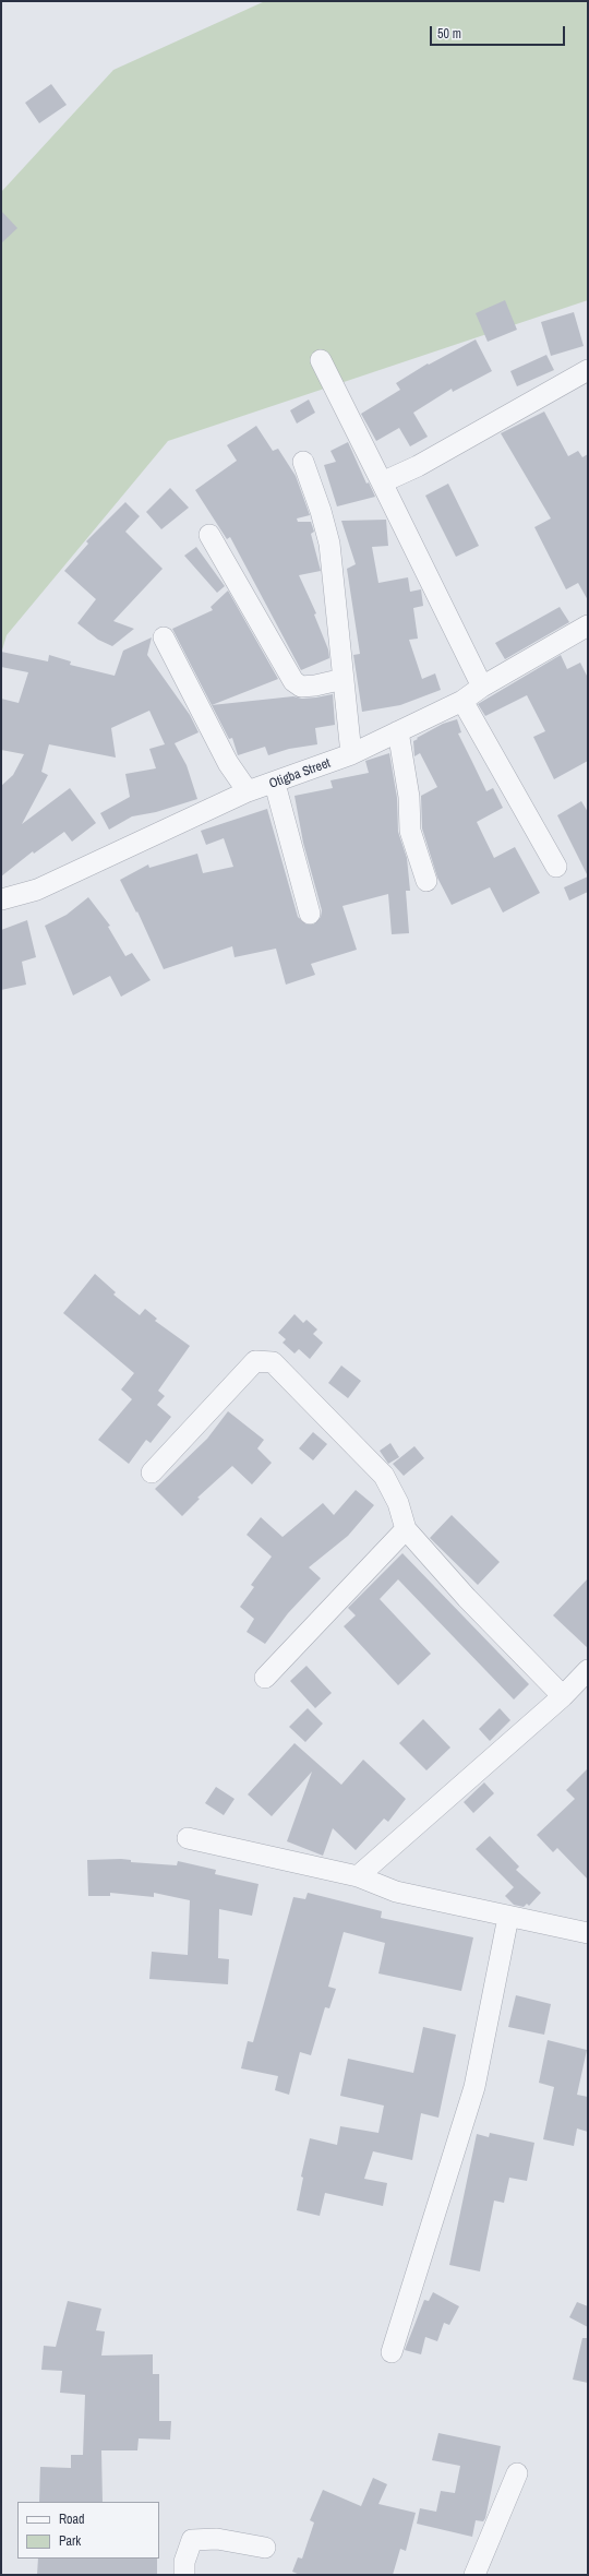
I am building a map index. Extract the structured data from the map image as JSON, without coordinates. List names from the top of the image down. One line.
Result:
{"streets":{"street":["Otigba Street"]},"legend":["Road","Park"],"scale_bar":"50 m"}
